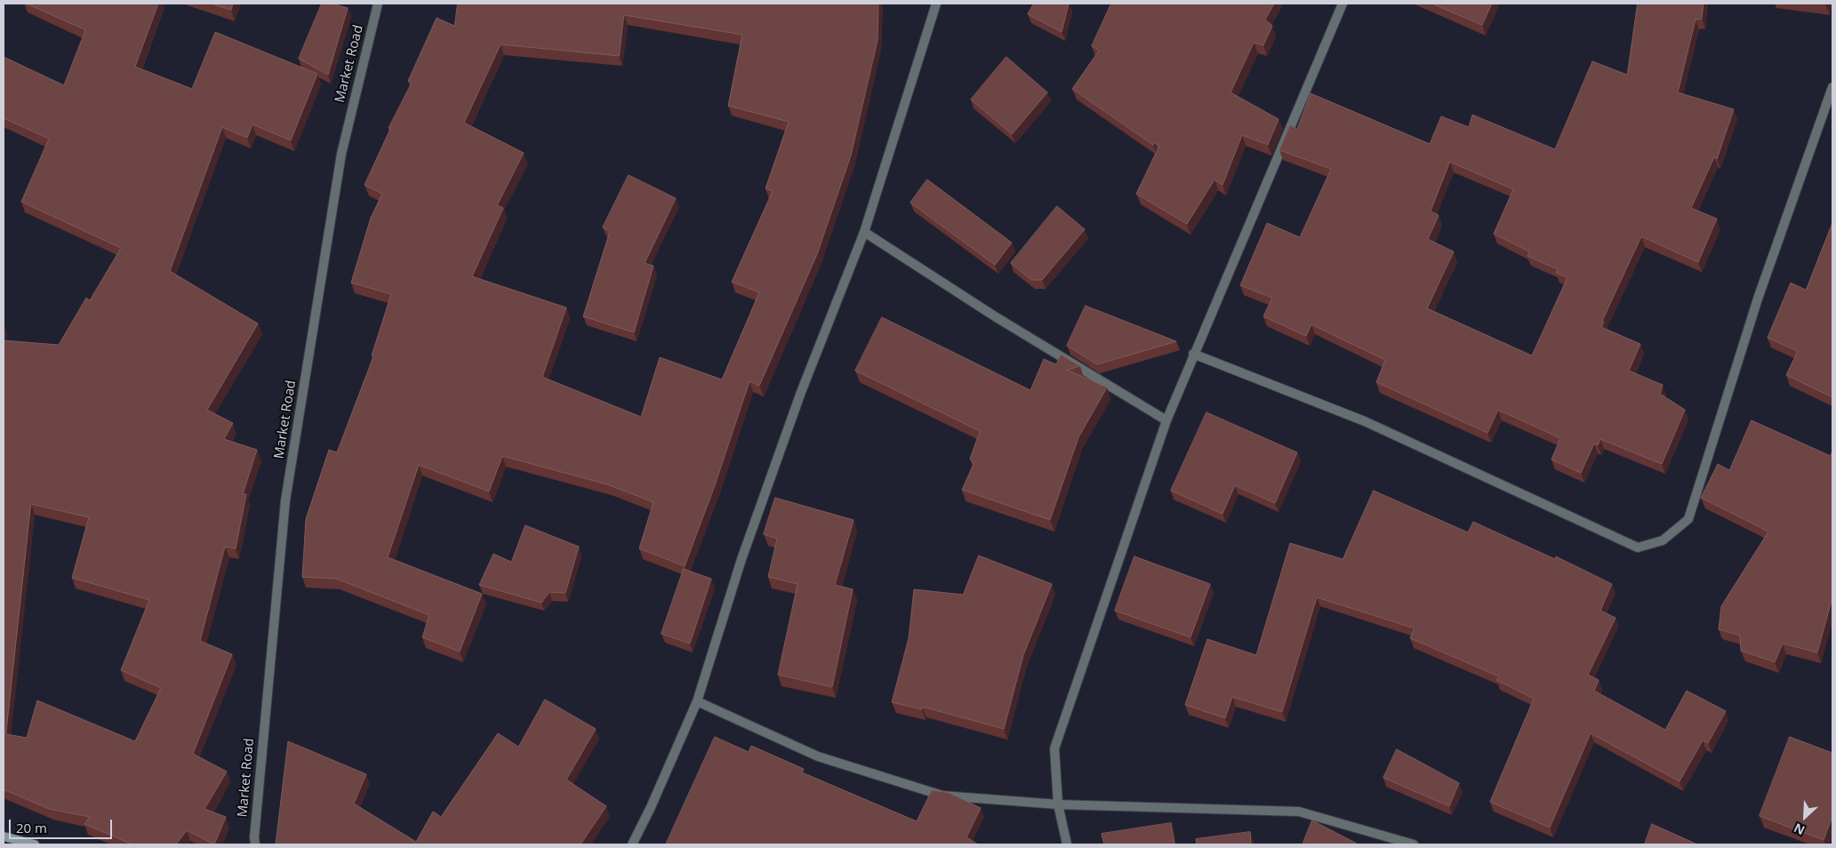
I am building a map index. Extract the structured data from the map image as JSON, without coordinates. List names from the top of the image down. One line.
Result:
{"streets":{"street":["Market Road"]},"scale_bar":"20 m","north":"bottom left"}
